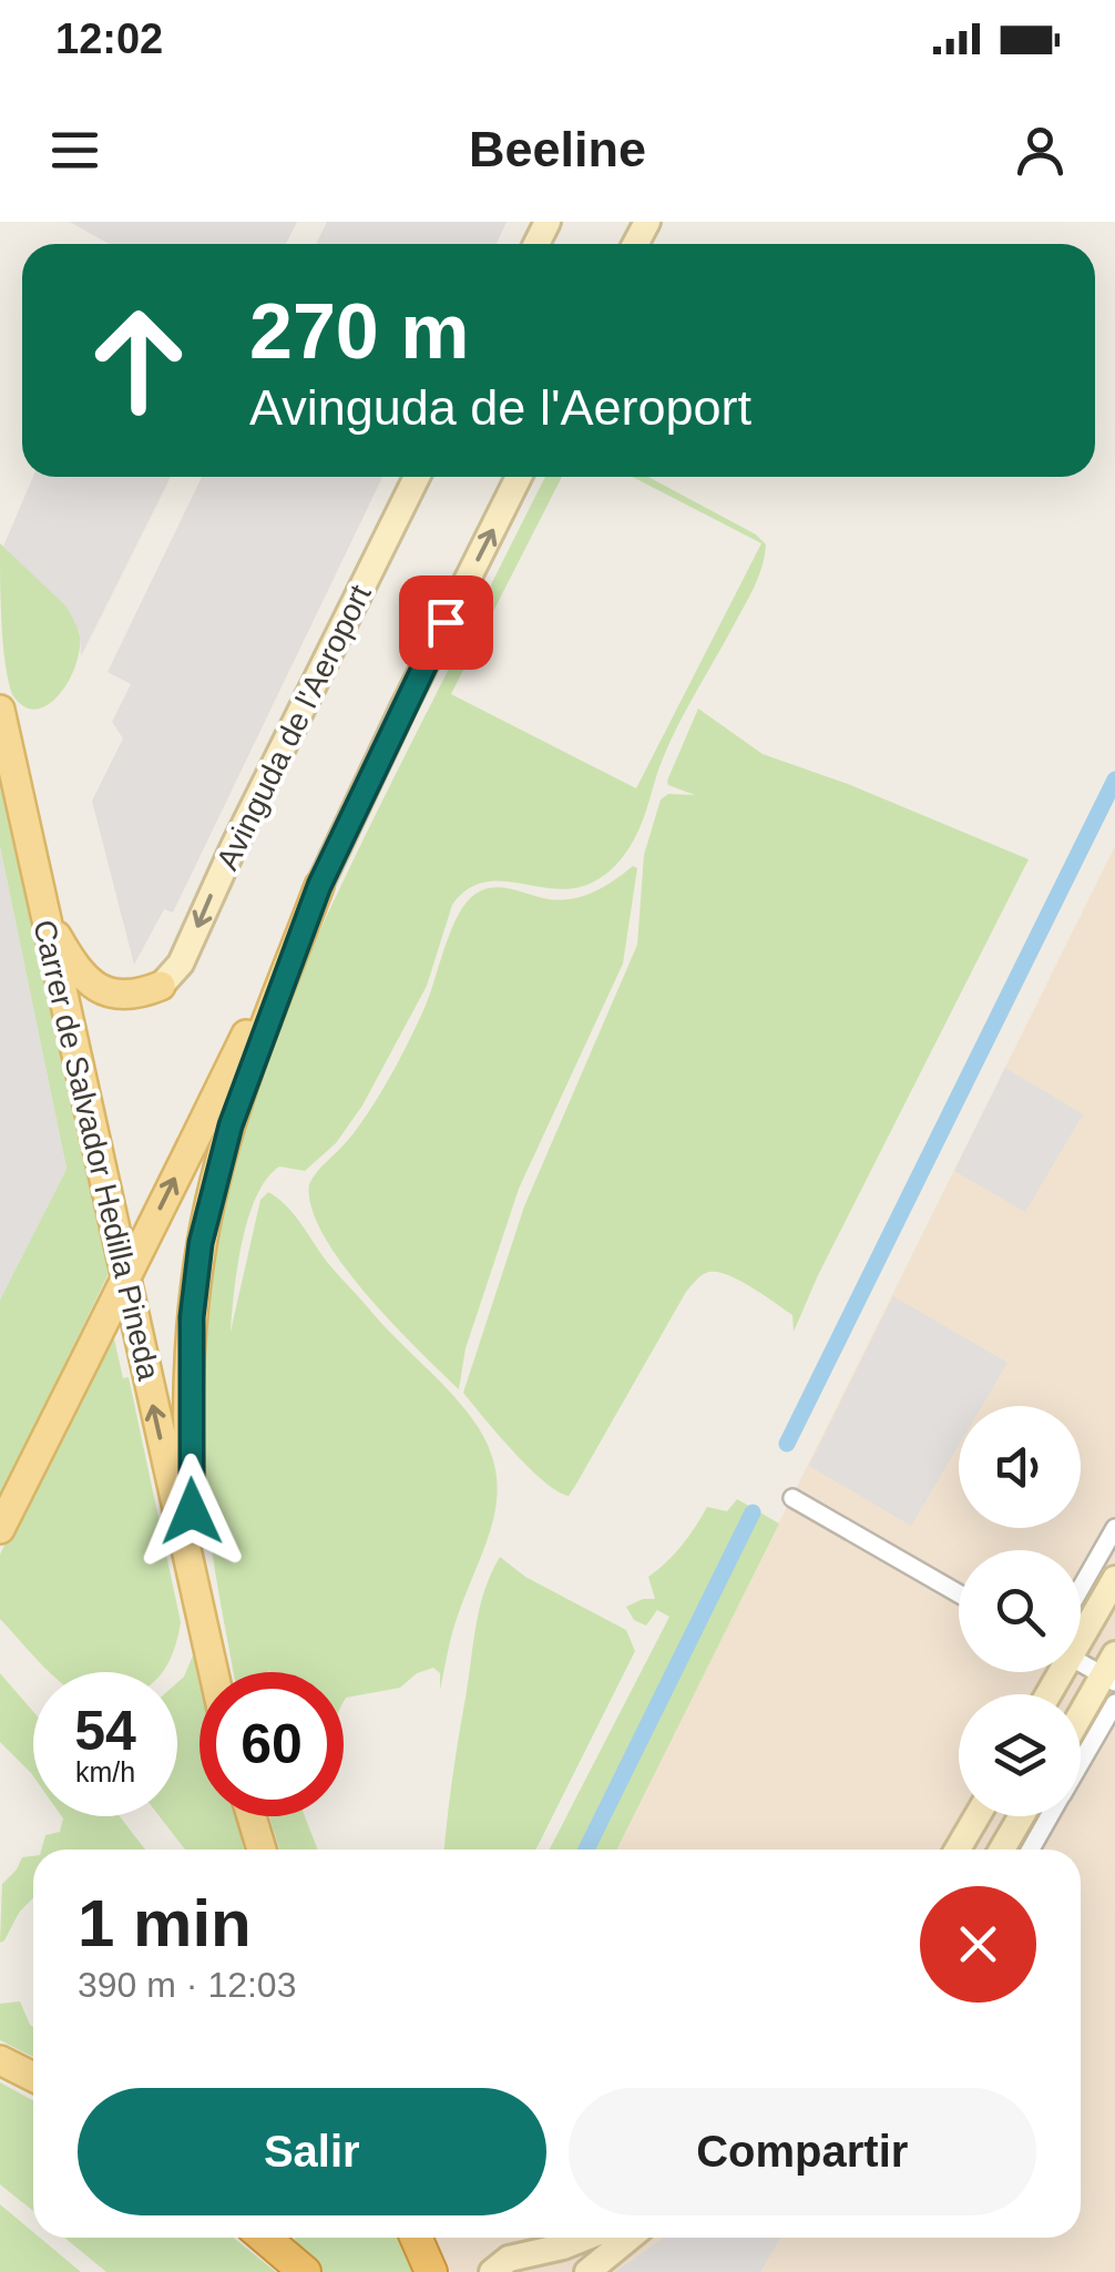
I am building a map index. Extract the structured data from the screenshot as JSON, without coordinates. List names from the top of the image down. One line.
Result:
{"streets":{"main road":["Carrer de Salvador Hedilla Pineda"],"street":["Avinguda de l'Aeroport"]},"page":{"status":"12:02","header":"Beeline","turn":["270 m","Avinguda de l'Aeroport"],"speed":"54 km/h","limit":"60","heading":["1 min","390 m · 12:03"],"buttons":["Salir","Compartir"]}}
